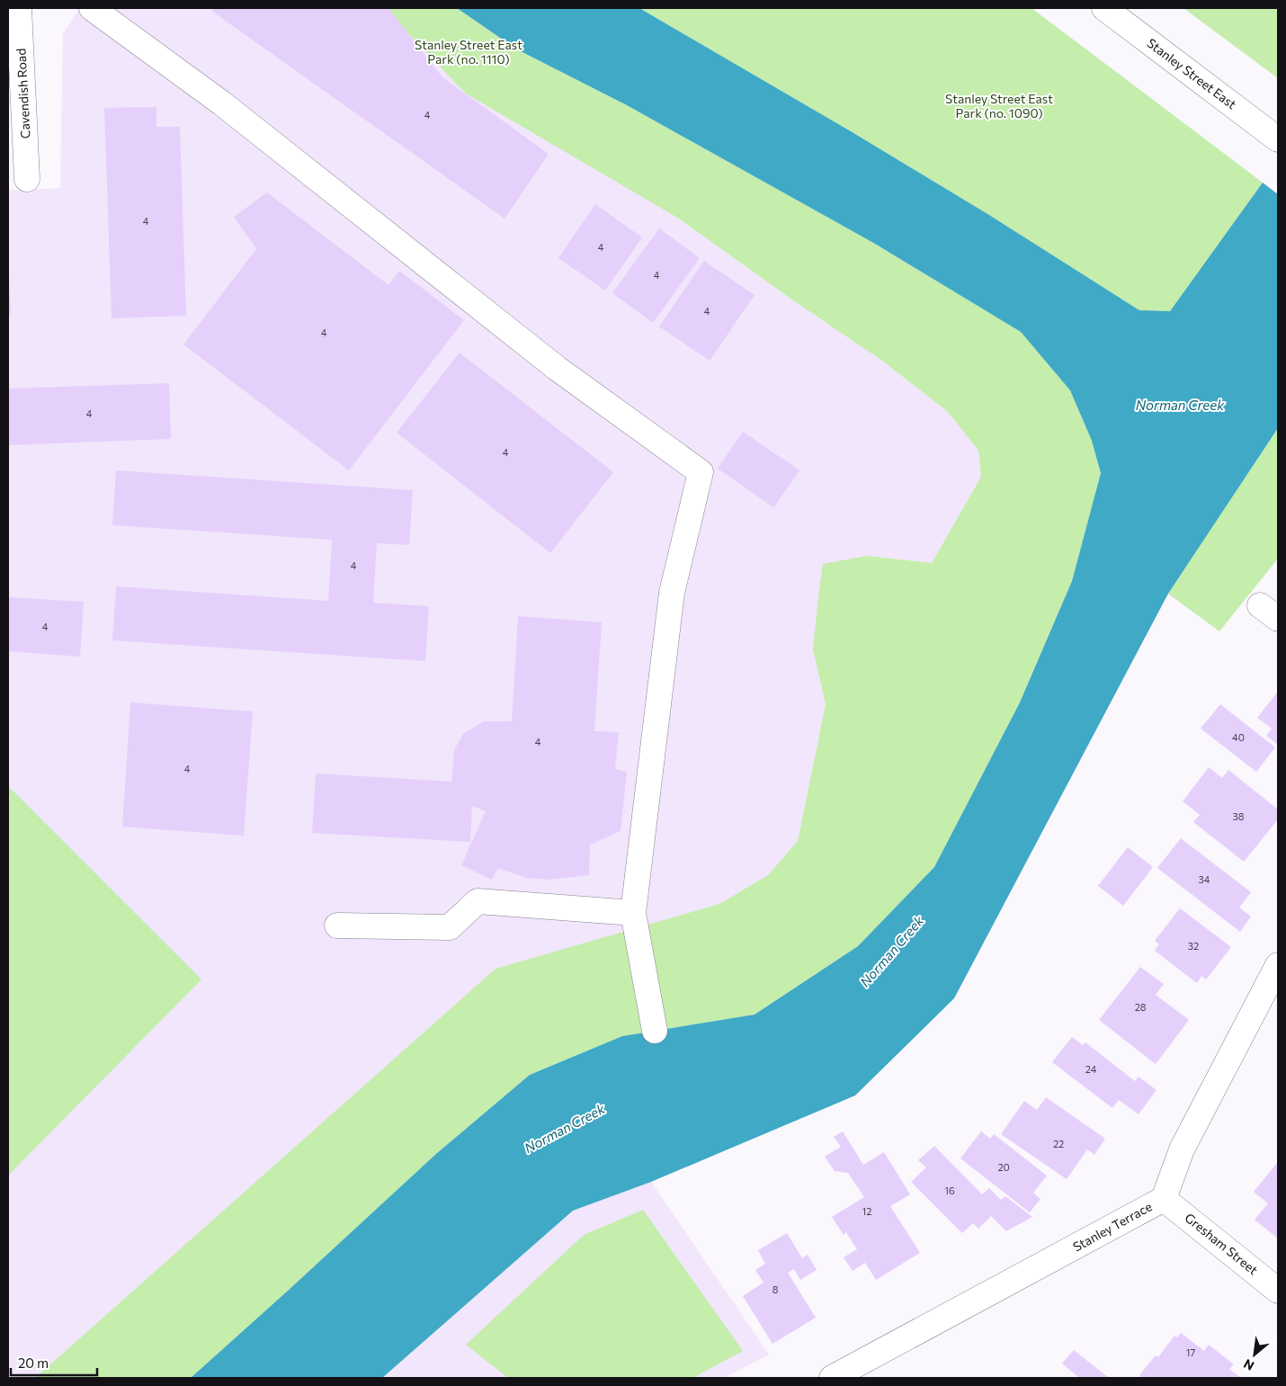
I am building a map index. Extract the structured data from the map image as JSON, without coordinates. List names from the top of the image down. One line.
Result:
{"streets":{"street":["Stanley Street East","Cavendish Road","Stanley Terrace","Gresham Street"]},"crossings":[["Stanley Terrace","Gresham Street"]],"water":["Norman Creek"],"parks":["Stanley Street East Park (no. 1110)","Stanley Street East Park (no. 1090)"],"house_numbers":["4","4","4","4","4","4","4","4","4","4","40","4","4","38","34","32","28","24","22","20","16","12","8","17"],"scale_bar":"20 m","north":"bottom left"}
